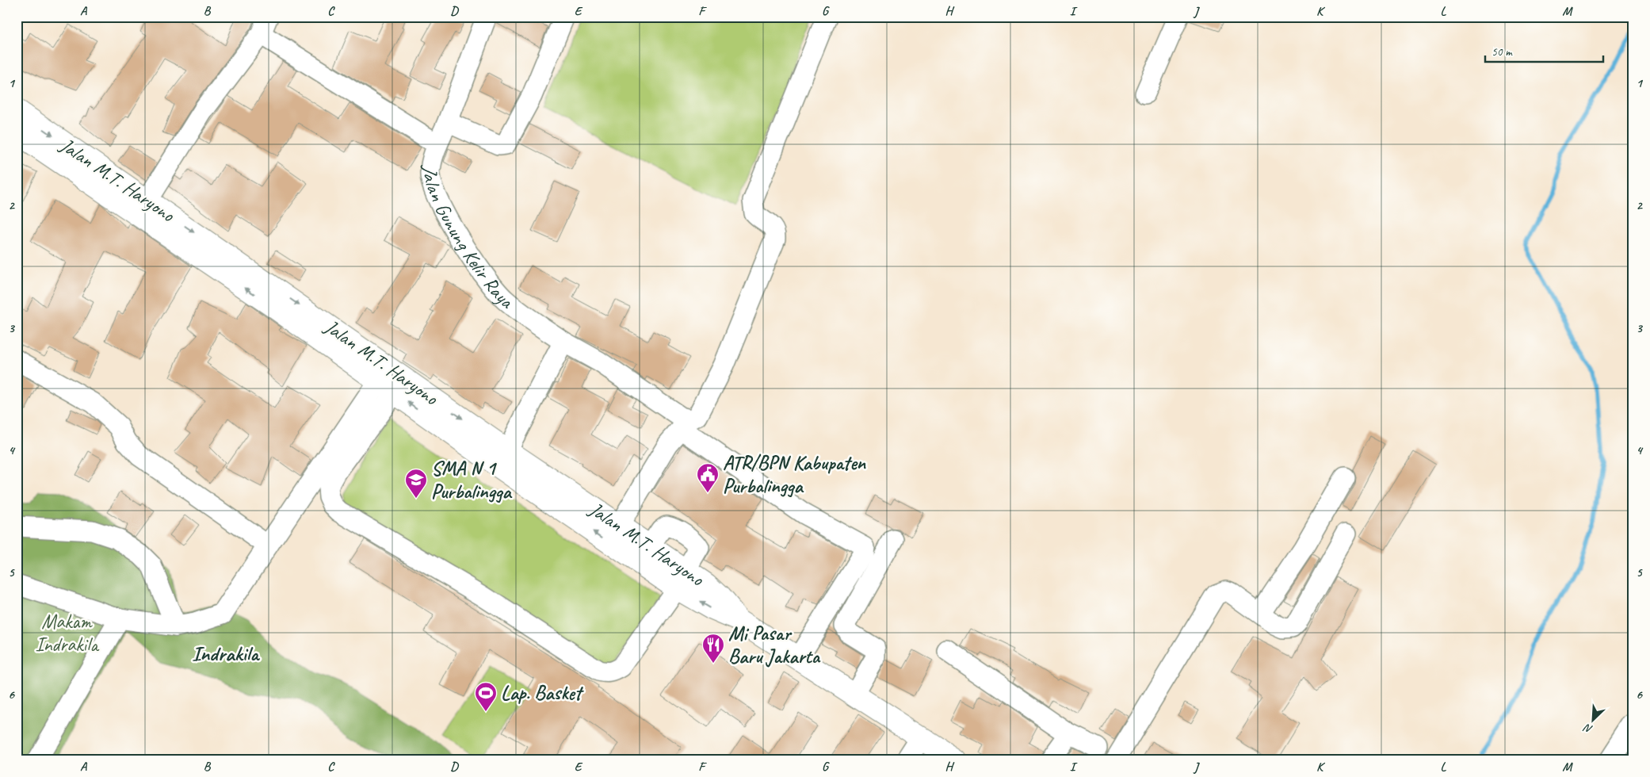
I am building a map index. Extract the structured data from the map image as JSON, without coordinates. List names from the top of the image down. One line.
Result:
{"streets":{"main road":["Jalan M.T. Haryono"],"street":["Jalan Gunung Kelir Raya"]},"crossings":[["Jalan M.T. Haryono","Jalan Gunung Kelir Raya"]],"districts":["Indrakila"],"parks":["Makam Indrakila"],"places":{"public building":["ATR/BPN Kabupaten Purbalingga"],"school or university":["SMA N 1 Purbalingga"],"restaurant":["Mi Pasar Baru Jakarta"],"sports":["Lap. Basket"]},"scale_bar":"50 m","north":"bottom left","grid":{"columns":["A","B","C","D","E","F","G","H","I","J","K","L","M"],"rows":["1","2","3","4","5","6"]}}
